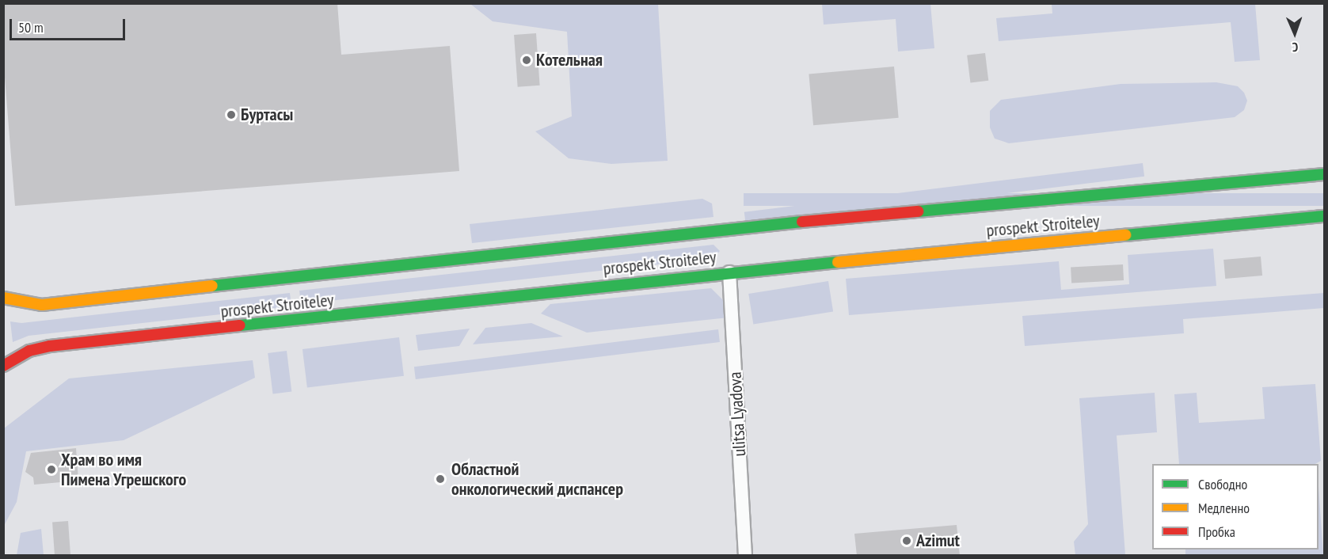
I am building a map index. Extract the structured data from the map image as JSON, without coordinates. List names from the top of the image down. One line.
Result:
{"streets":{"main road":["prospekt Stroiteley"],"street":["ulitsa Lyadova"]},"crossings":[["prospekt Stroiteley","ulitsa Lyadova"]],"places":["Котельная","Буртасы","Храм во имя Пимена Угрешского","Областной онкологический диспансер","Azimut"],"legend":["Свободно","Медленно","Пробка"],"scale_bar":"50 m","north":"bottom"}
